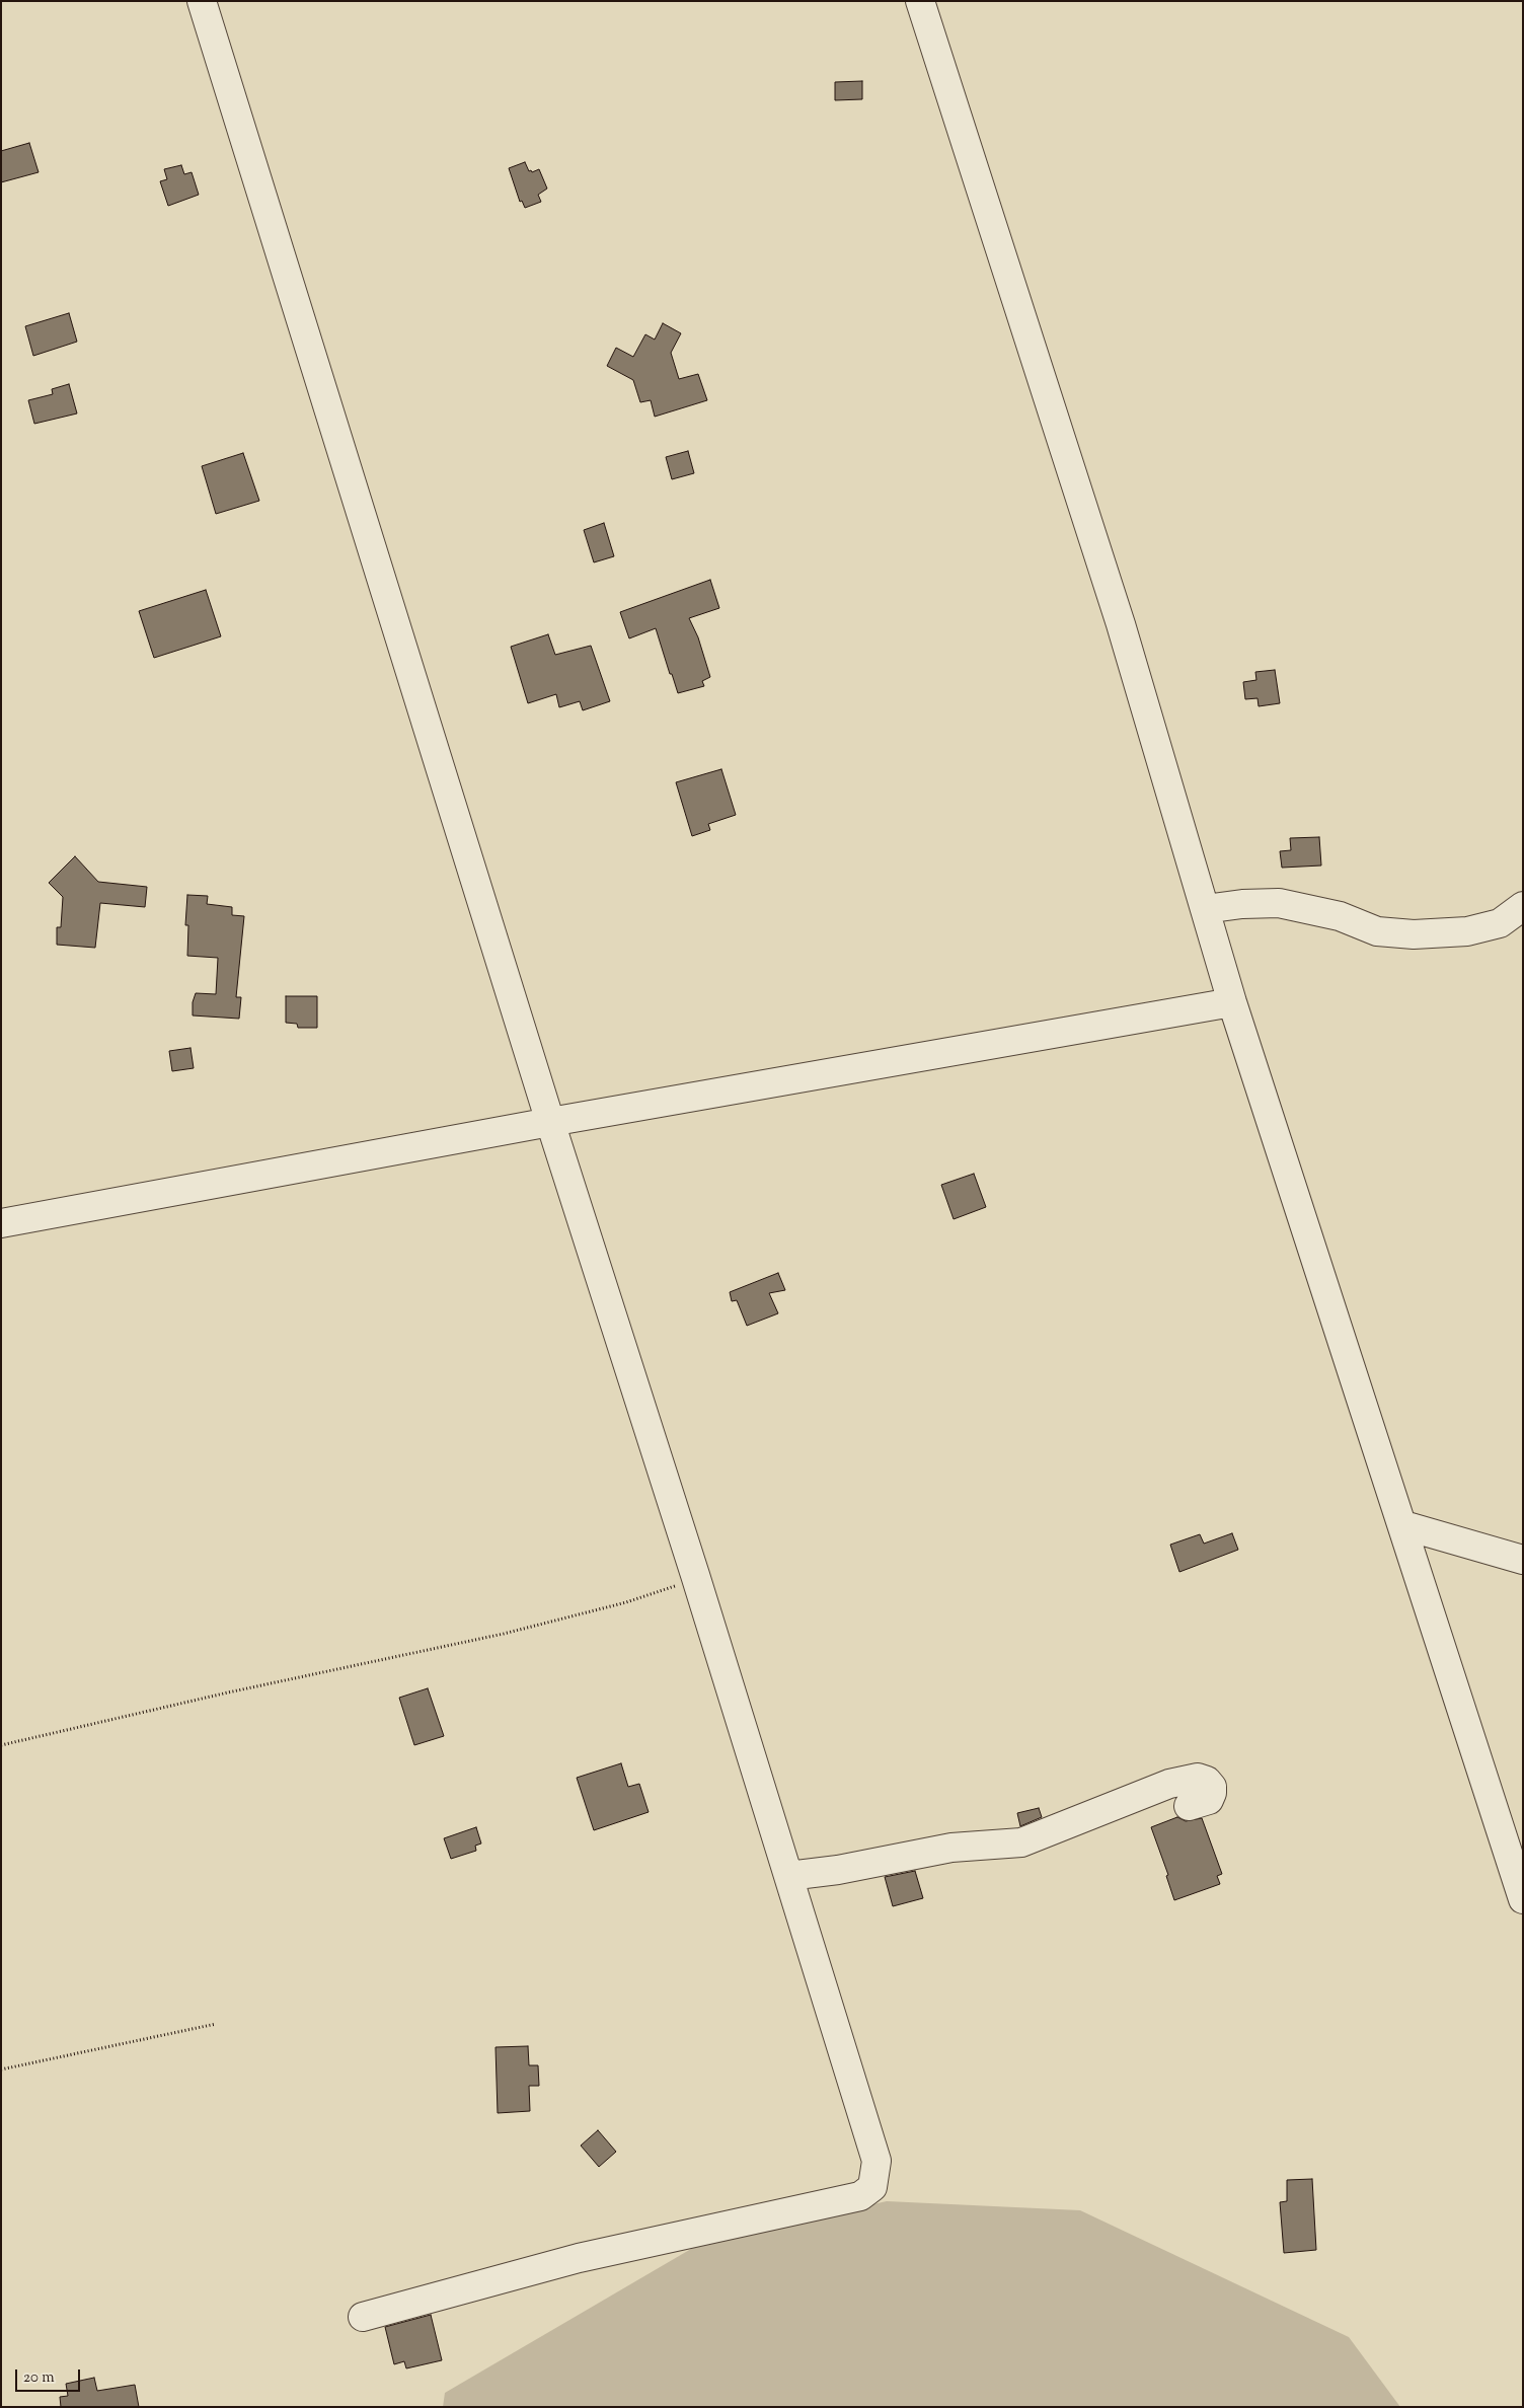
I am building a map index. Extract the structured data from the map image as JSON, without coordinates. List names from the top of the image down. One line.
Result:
{"scale_bar":"20 m"}
